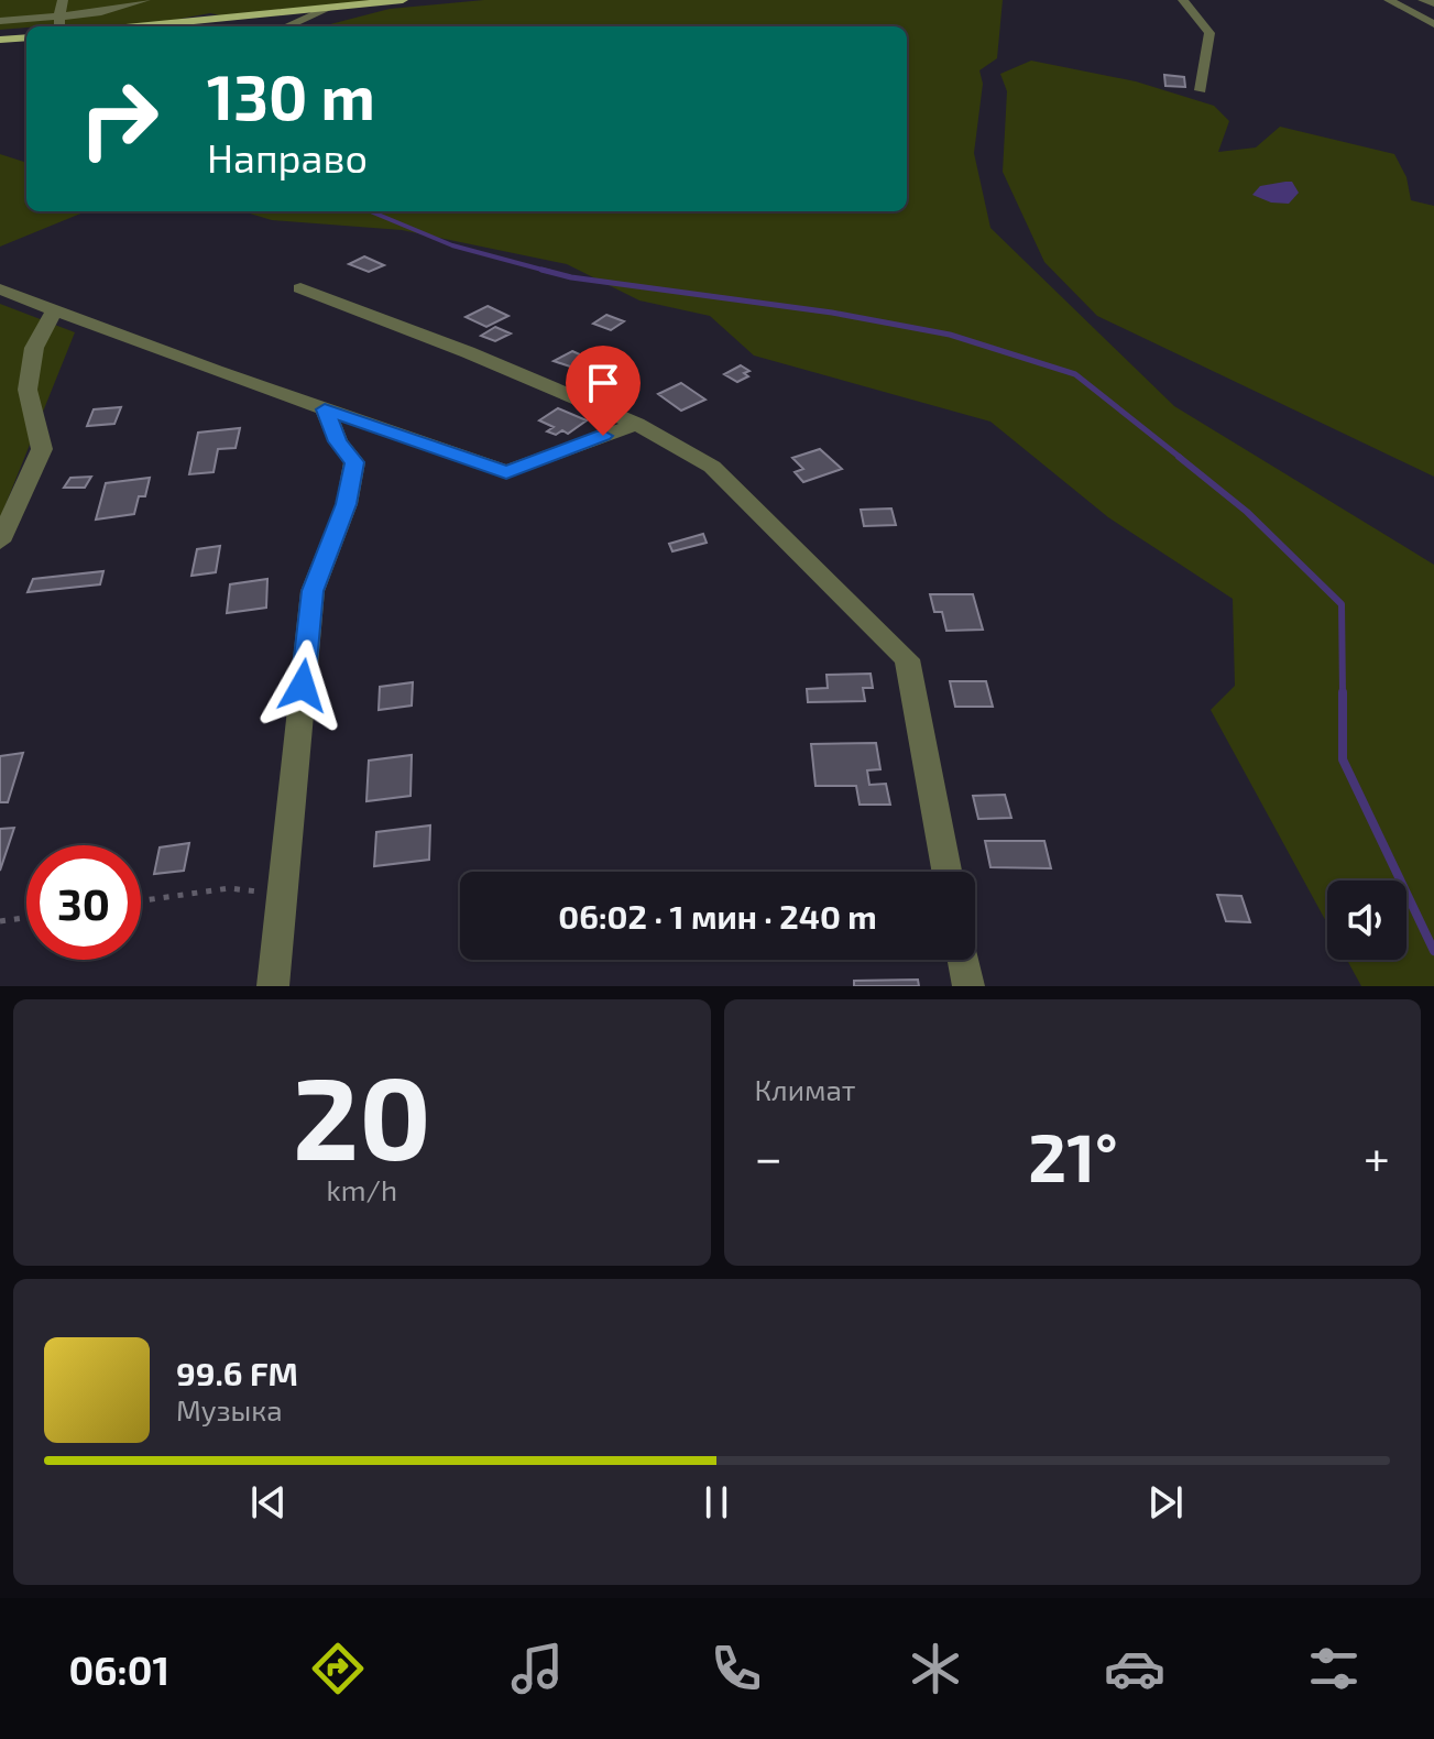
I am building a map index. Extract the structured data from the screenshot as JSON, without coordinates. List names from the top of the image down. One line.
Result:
{"page":{"turn":["130 m","Направо"],"limit":"30","trip":"06:02 · 1 мин · 240 m","tile":[["20","km/h"],"Климат"],"heat":["−","21°","+"],"song":["99.6 FM","Музыка"],"tabs":"06:01"}}
